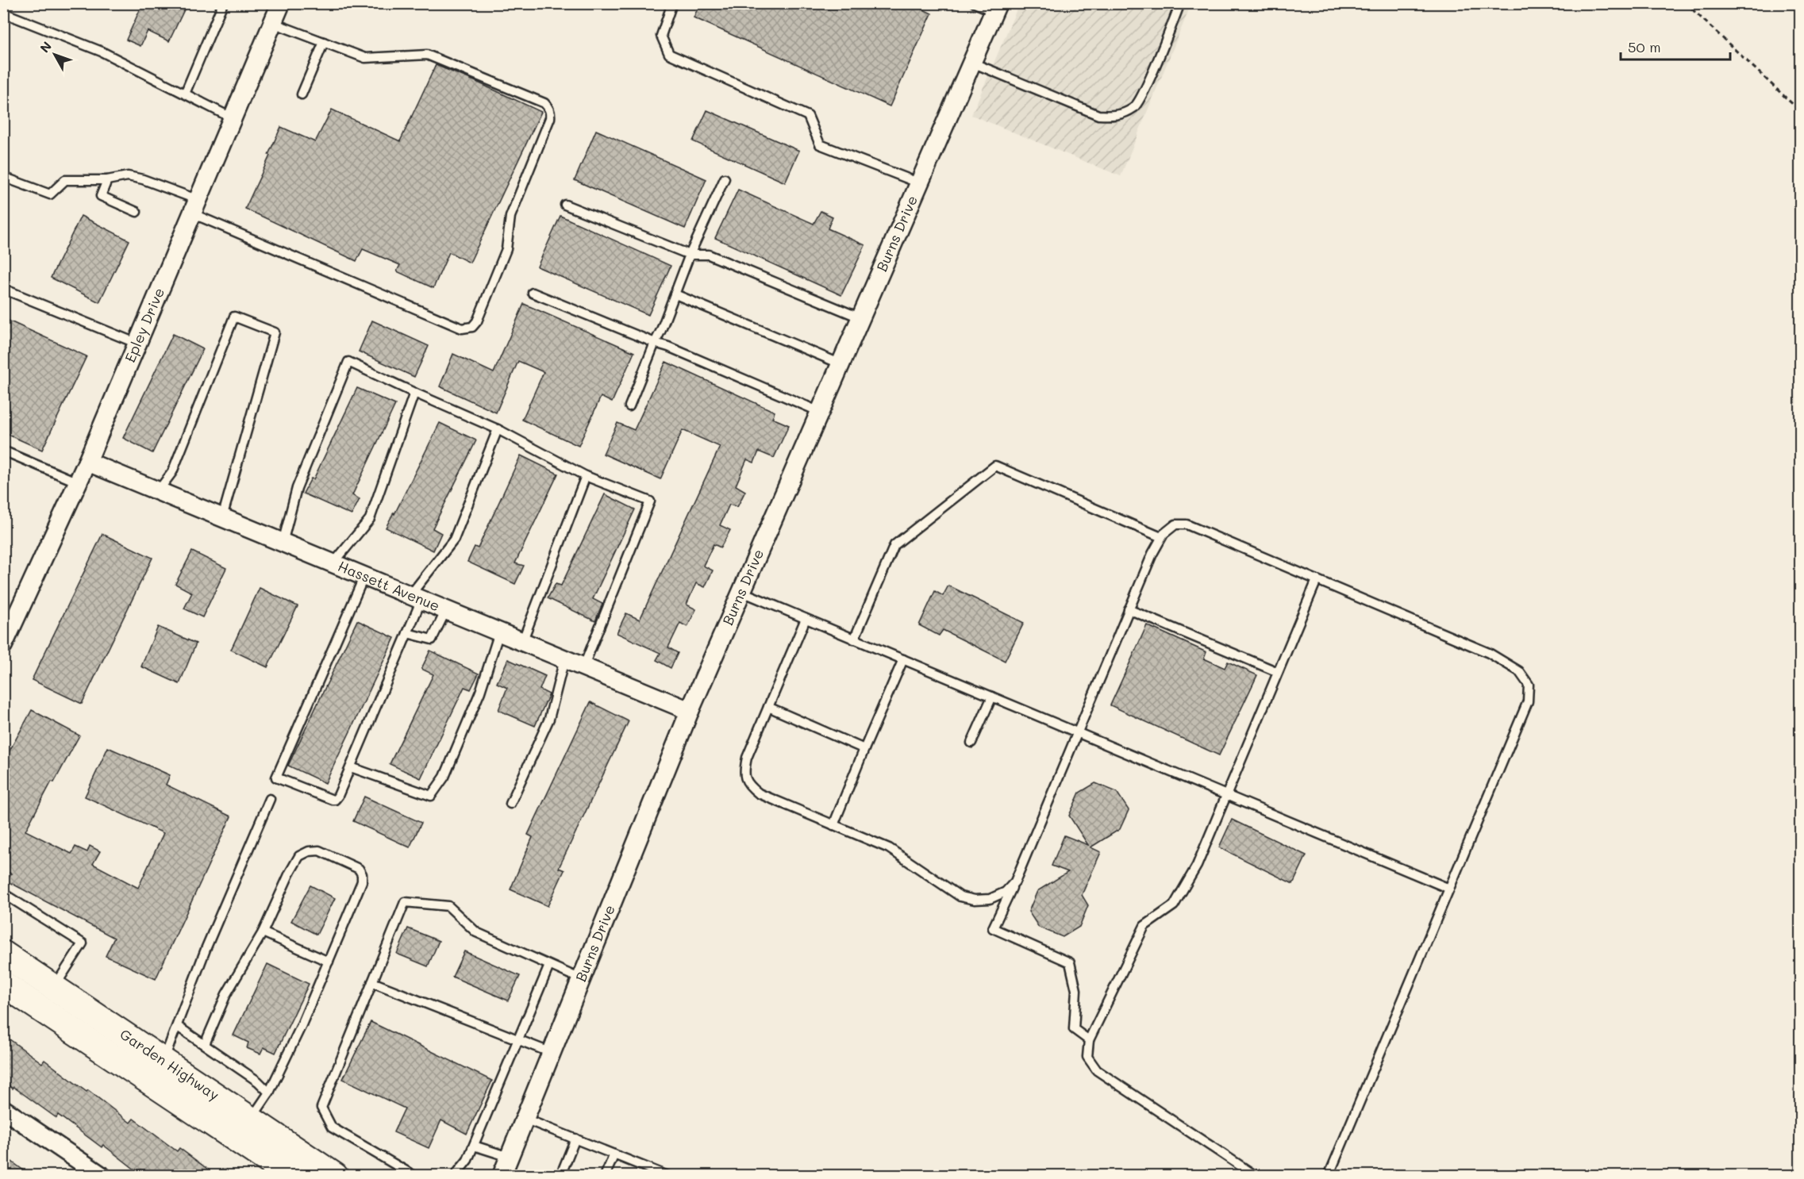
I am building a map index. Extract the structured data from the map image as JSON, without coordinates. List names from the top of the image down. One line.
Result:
{"streets":{"main road":["Garden Highway"],"street":["Burns Drive","Epley Drive","Hassett Avenue"]},"crossings":[["Burns Drive","Hassett Avenue"],["Epley Drive","Hassett Avenue"]],"scale_bar":"50 m","north":"top left"}
